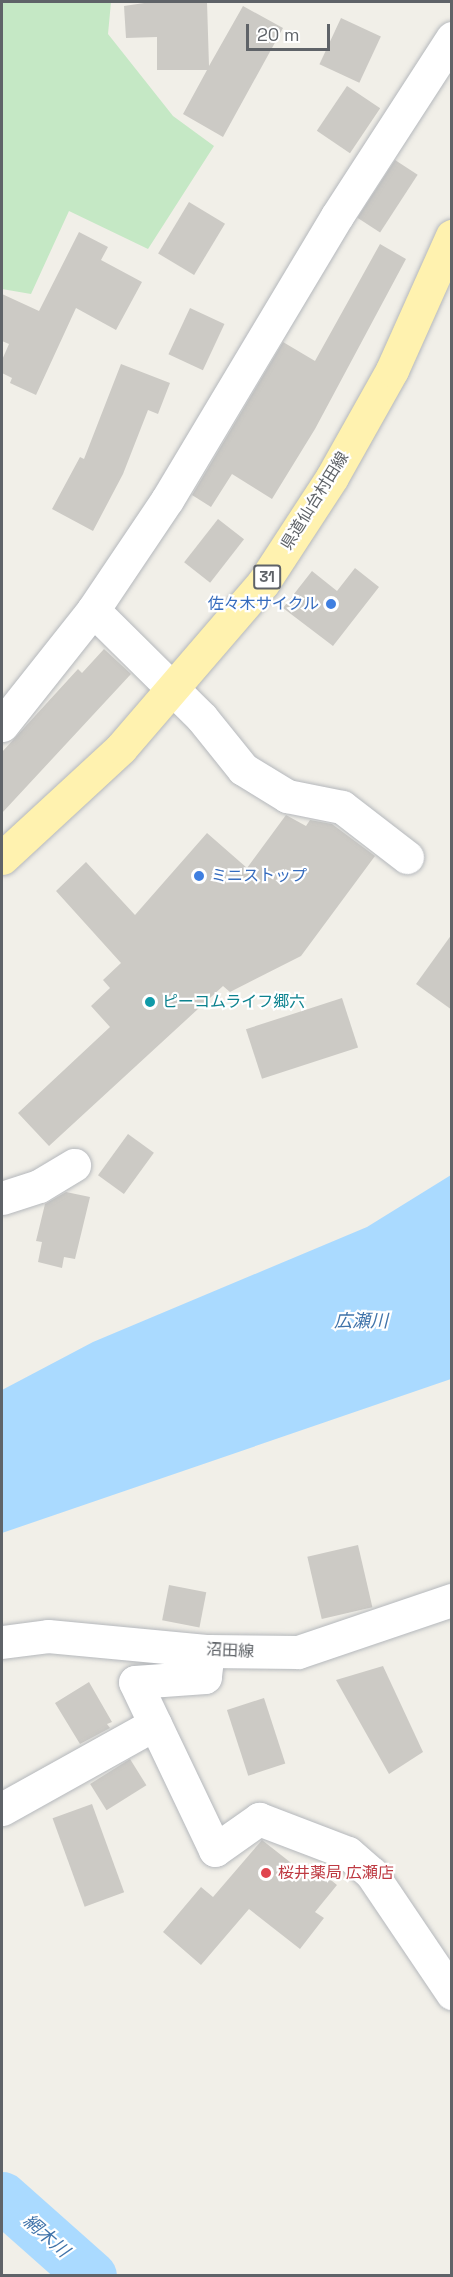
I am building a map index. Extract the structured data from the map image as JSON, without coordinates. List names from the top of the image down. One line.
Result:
{"streets":{"main road":["県道仙台村田線","31"],"street":["沼田線"]},"water":["広瀬川","網木川"],"places":["佐々木サイクル","ミニストップ","ピーコムライフ郷六","桜井薬局 広瀬店"],"scale_bar":"20 m"}
